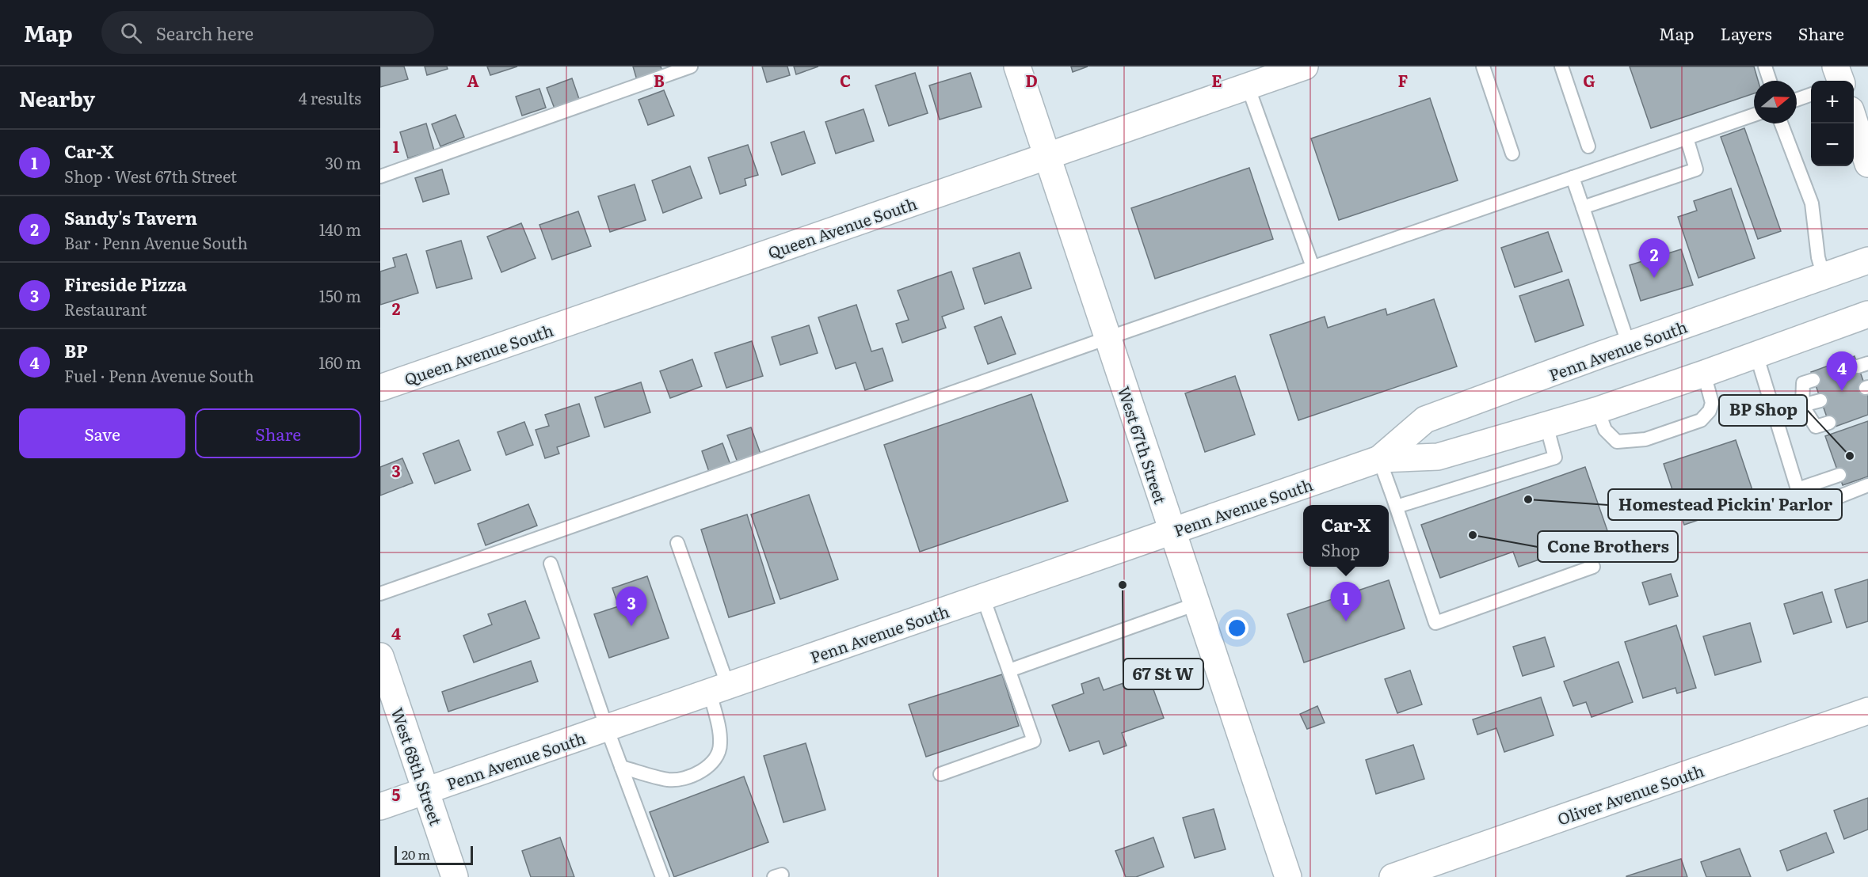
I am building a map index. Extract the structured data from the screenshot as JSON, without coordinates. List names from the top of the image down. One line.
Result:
{"streets":{"street":["Queen Avenue South","Penn Avenue South","West 67th Street","West 68th Street","Oliver Avenue South"]},"crossings":[["Queen Avenue South","West 67th Street"],["Penn Avenue South","West 67th Street"],["Penn Avenue South","West 68th Street"]],"places":["BP Shop","Homestead Pickin' Parlor","Cone Brothers","67 St W"],"scale_bar":"20 m","north":"right","page":{"header":"Map","search":"Search here","nav":["Map","Layers","Share"],"heading":["Nearby","4 results"],"map_buttons":["+","−"],"list":[{"mark":"1","name":"Car-X","note":"Shop · West 67th Street","value":"30 m"},{"mark":"2","name":"Sandy's Tavern","note":"Bar · Penn Avenue South","value":"140 m"},{"mark":"3","name":"Fireside Pizza","note":"Restaurant","value":"150 m"},{"mark":"4","name":"BP","note":"Fuel · Penn Avenue South","value":"160 m"}],"pins":["2","4","1","3"],"buttons":["Save","Share"],"popup":["Car-X","Shop"],"scale":"20 m"},"grid":{"columns":["A","B","C","D","E","F","G"],"rows":["1","2","3","4","5"]}}
